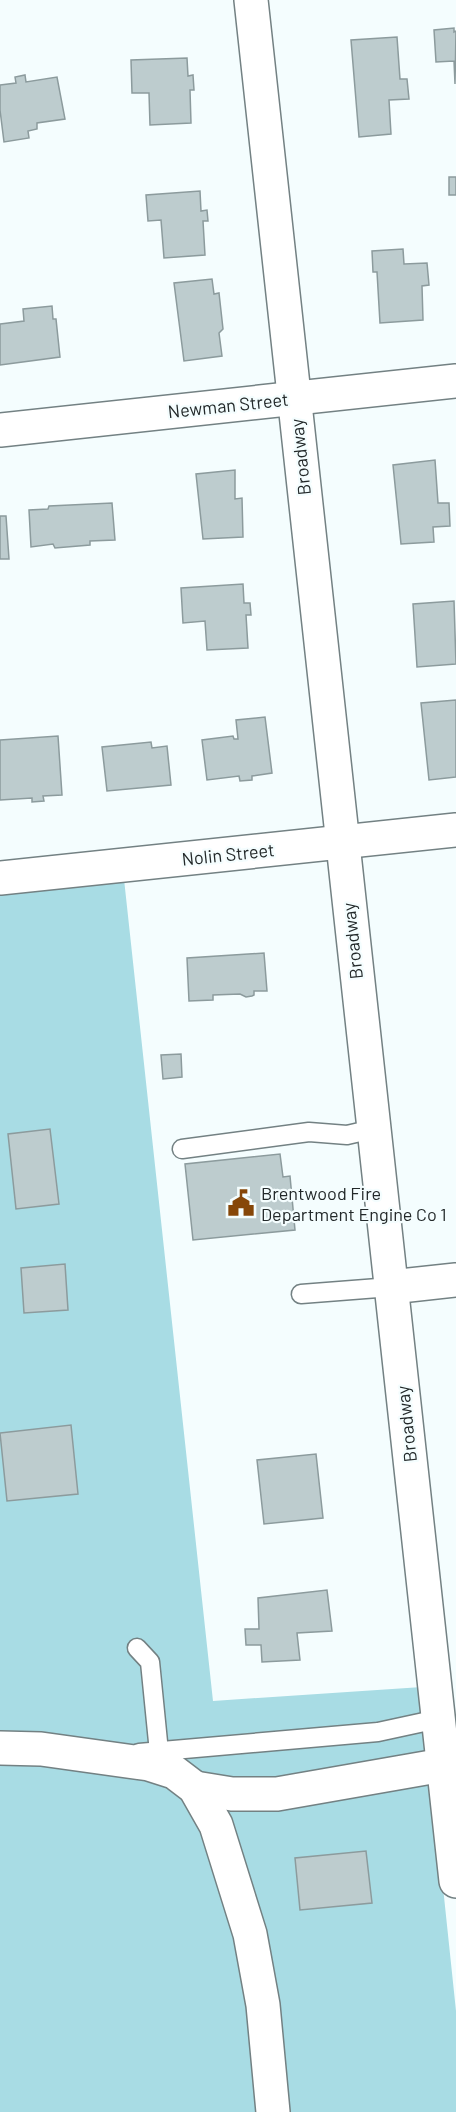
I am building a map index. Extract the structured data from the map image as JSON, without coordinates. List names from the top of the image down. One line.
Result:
{"streets":{"street":["Newman Street","Broadway","Nolin Street"]},"crossings":[["Newman Street","Broadway"],["Broadway","Nolin Street"]],"places":{"public building":["Brentwood Fire Department Engine Co 1"]}}
